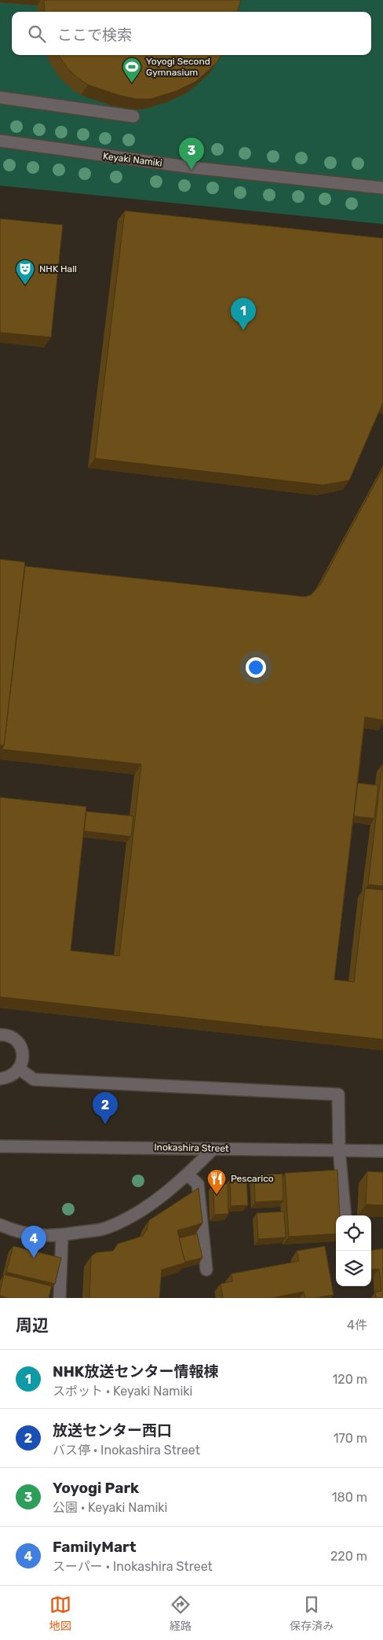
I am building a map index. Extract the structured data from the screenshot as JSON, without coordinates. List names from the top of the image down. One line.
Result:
{"streets":{"street":["Keyaki Namiki","Inokashira Street"]},"places":{"sports":["Yoyogi Second Gymnasium"],"theatre":["NHK Hall"],"restaurant":["Pescarico"]},"page":{"search":"ここで検索","pins":["3","1","2","4"],"heading":["周辺","4件"],"list":[{"mark":"1","name":"NHK放送センター情報棟","note":"スポット · Keyaki Namiki","value":"120 m"},{"mark":"2","name":"放送センター西口","note":"バス停 · Inokashira Street","value":"170 m"},{"mark":"3","name":"Yoyogi Park","note":"公園 · Keyaki Namiki","value":"180 m"},{"mark":"4","name":"FamilyMart","note":"スーパー · Inokashira Street","value":"220 m"}],"nav":["地図","経路","保存済み"]}}
